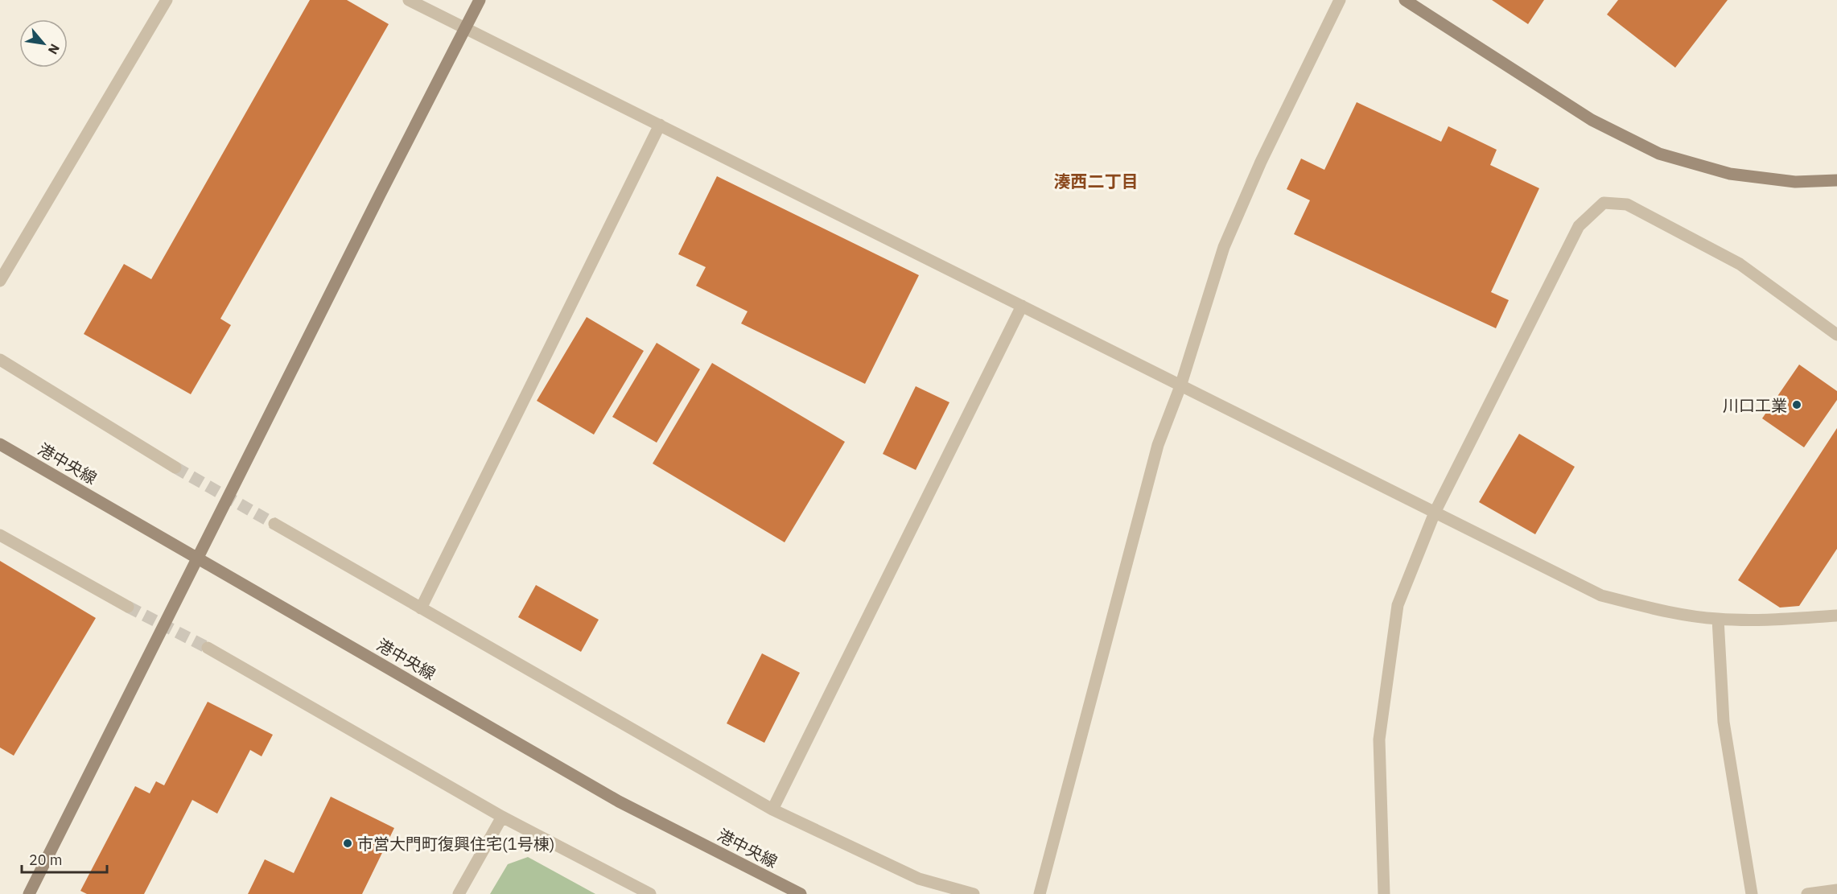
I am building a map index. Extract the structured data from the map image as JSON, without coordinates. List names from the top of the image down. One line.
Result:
{"streets":{"street":["港中央線"]},"districts":["湊西二丁目"],"places":["川口工業","市営大門町復興住宅(1号棟)"],"scale_bar":"20 m","north":"bottom right"}
